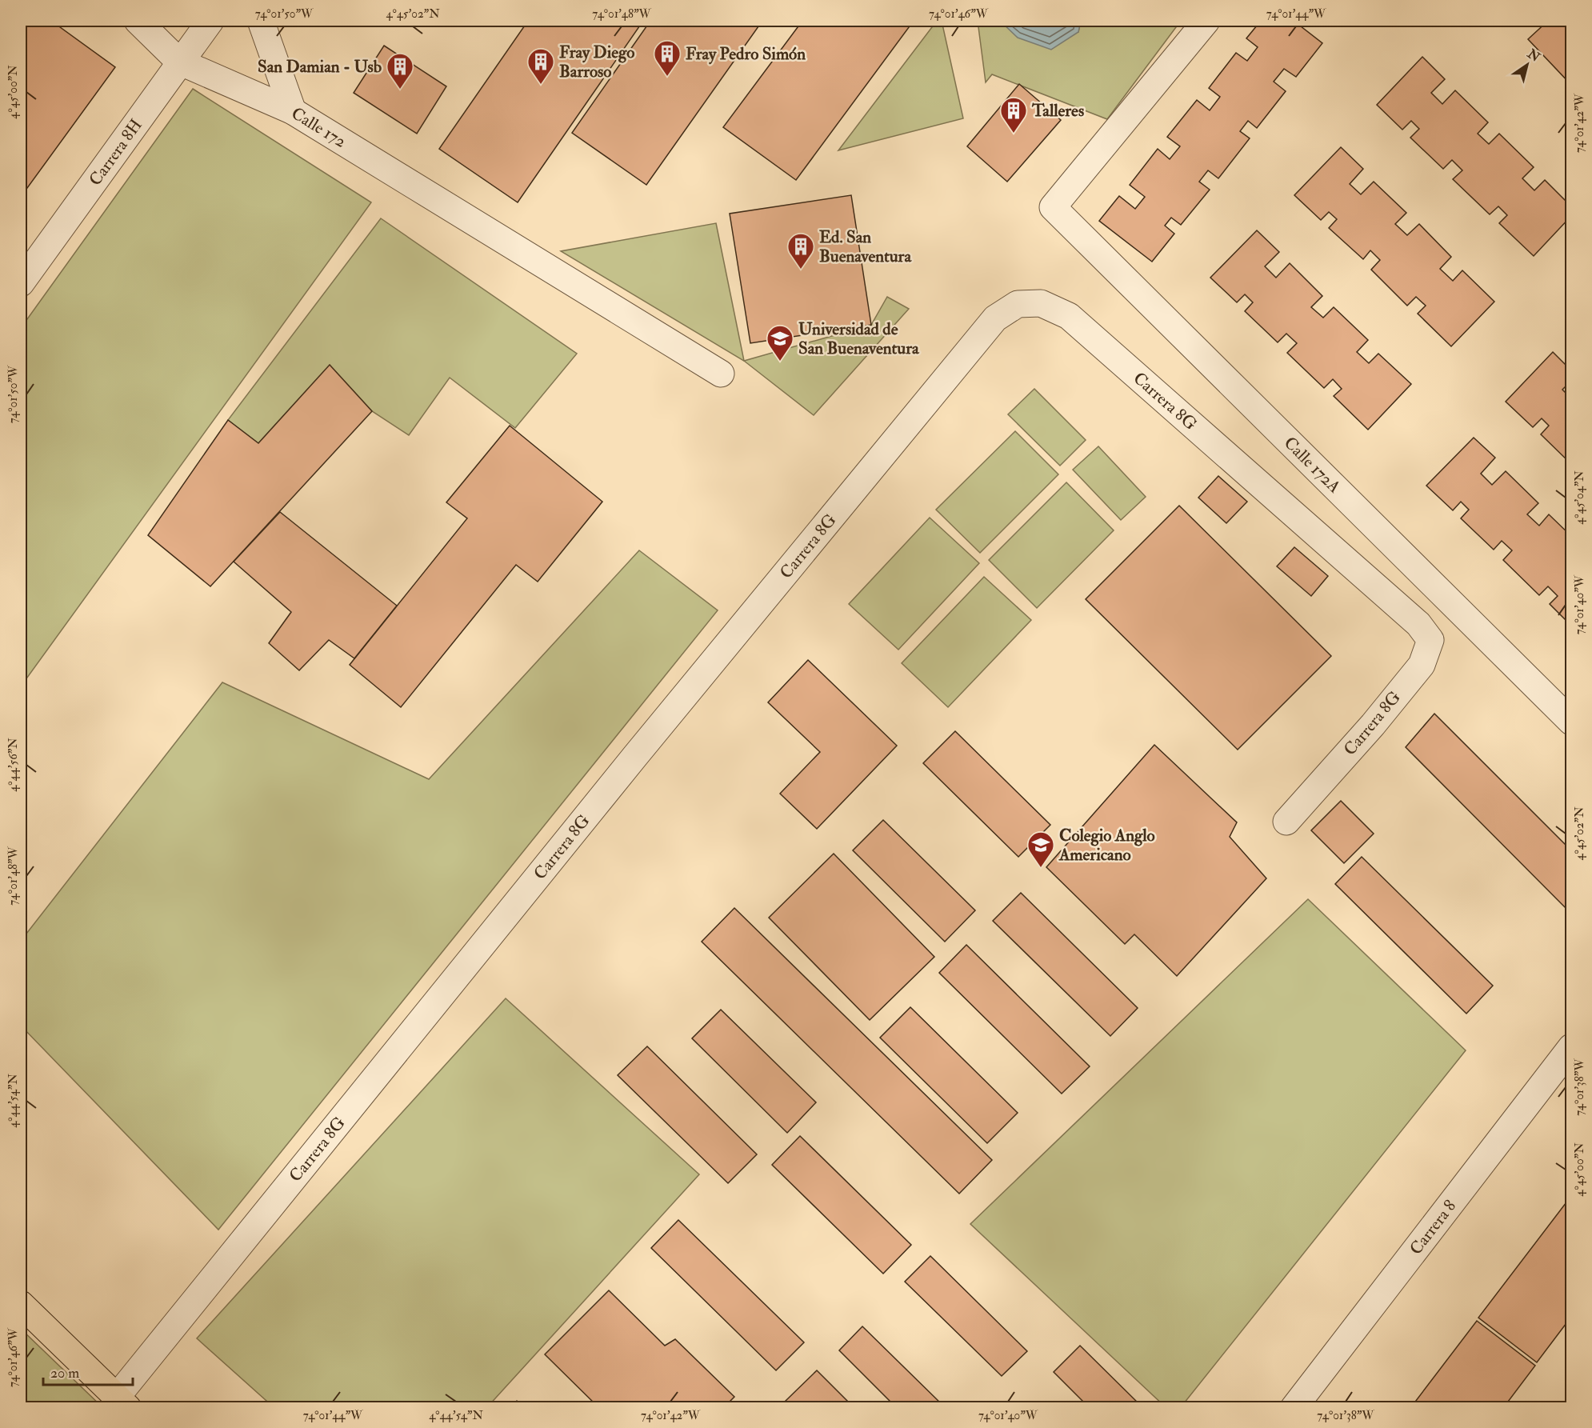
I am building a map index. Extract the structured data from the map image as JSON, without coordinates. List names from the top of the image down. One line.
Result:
{"streets":{"street":["Calle 172","Carrera 8H","Carrera 8G","Calle 172A","Carrera 8"]},"crossings":[["Calle 172","Carrera 8H"]],"places":{"building":["Fray Pedro Simón","Fray Diego Barroso","San Damian - Usb","Talleres","Ed. San Buenaventura"],"school or university":["Universidad de San Buenaventura","Colegio Anglo Americano"]},"scale_bar":"20 m","north":"top right","coordinates":["74°01'50\"W","4°45'02\"N","74°01'48\"W","74°01'46\"W","74°01'44\"W","4°45'00\"N","74°01'42\"W","4°45'04\"N","74°01'40\"W","4°44'56\"N","74°01'38\"W","4°44'54\"N"]}
